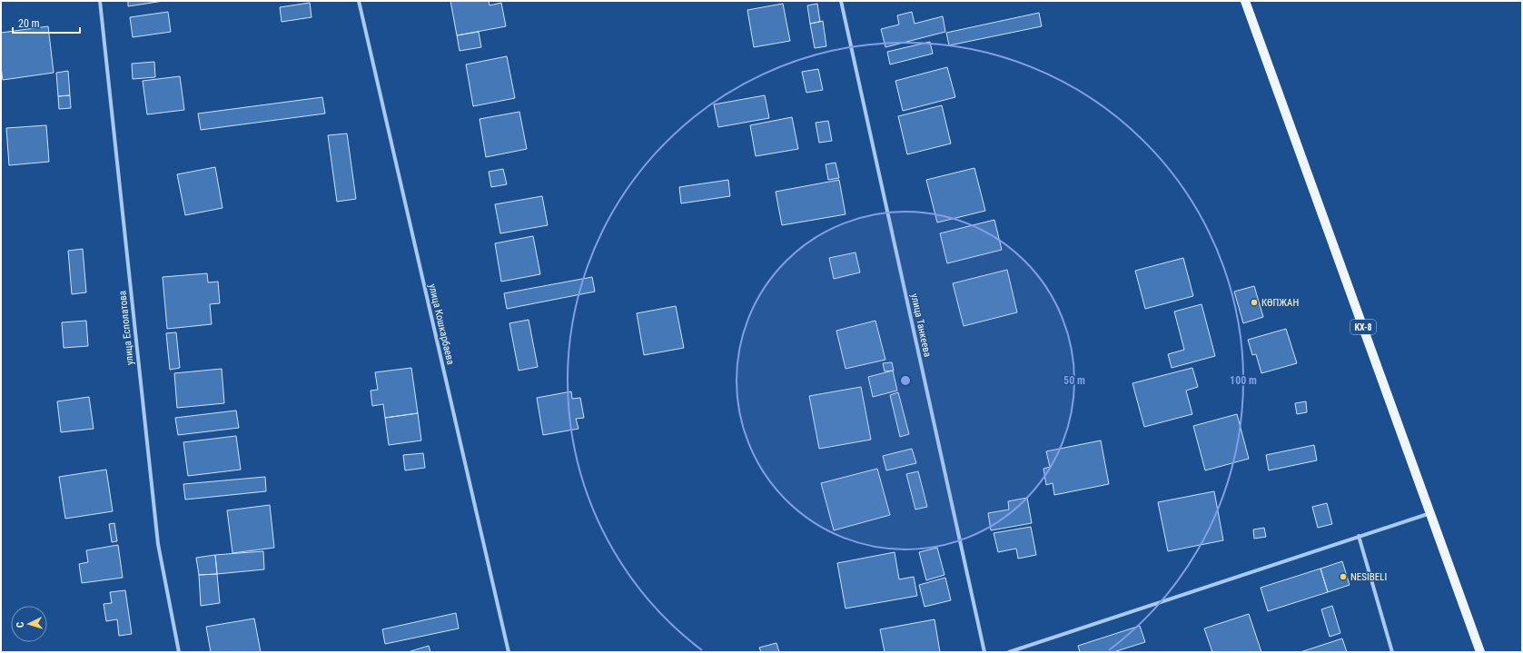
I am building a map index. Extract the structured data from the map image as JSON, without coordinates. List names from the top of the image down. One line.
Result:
{"streets":{"main road":["КХ-8"],"street":["улица Кошкарбаева","улица Танкеева","улица Есполатова"]},"places":["КӨПЖАН","NESIBELI"],"scale_bar":"20 m","north":"left","rings":["50 m","100 m"]}
